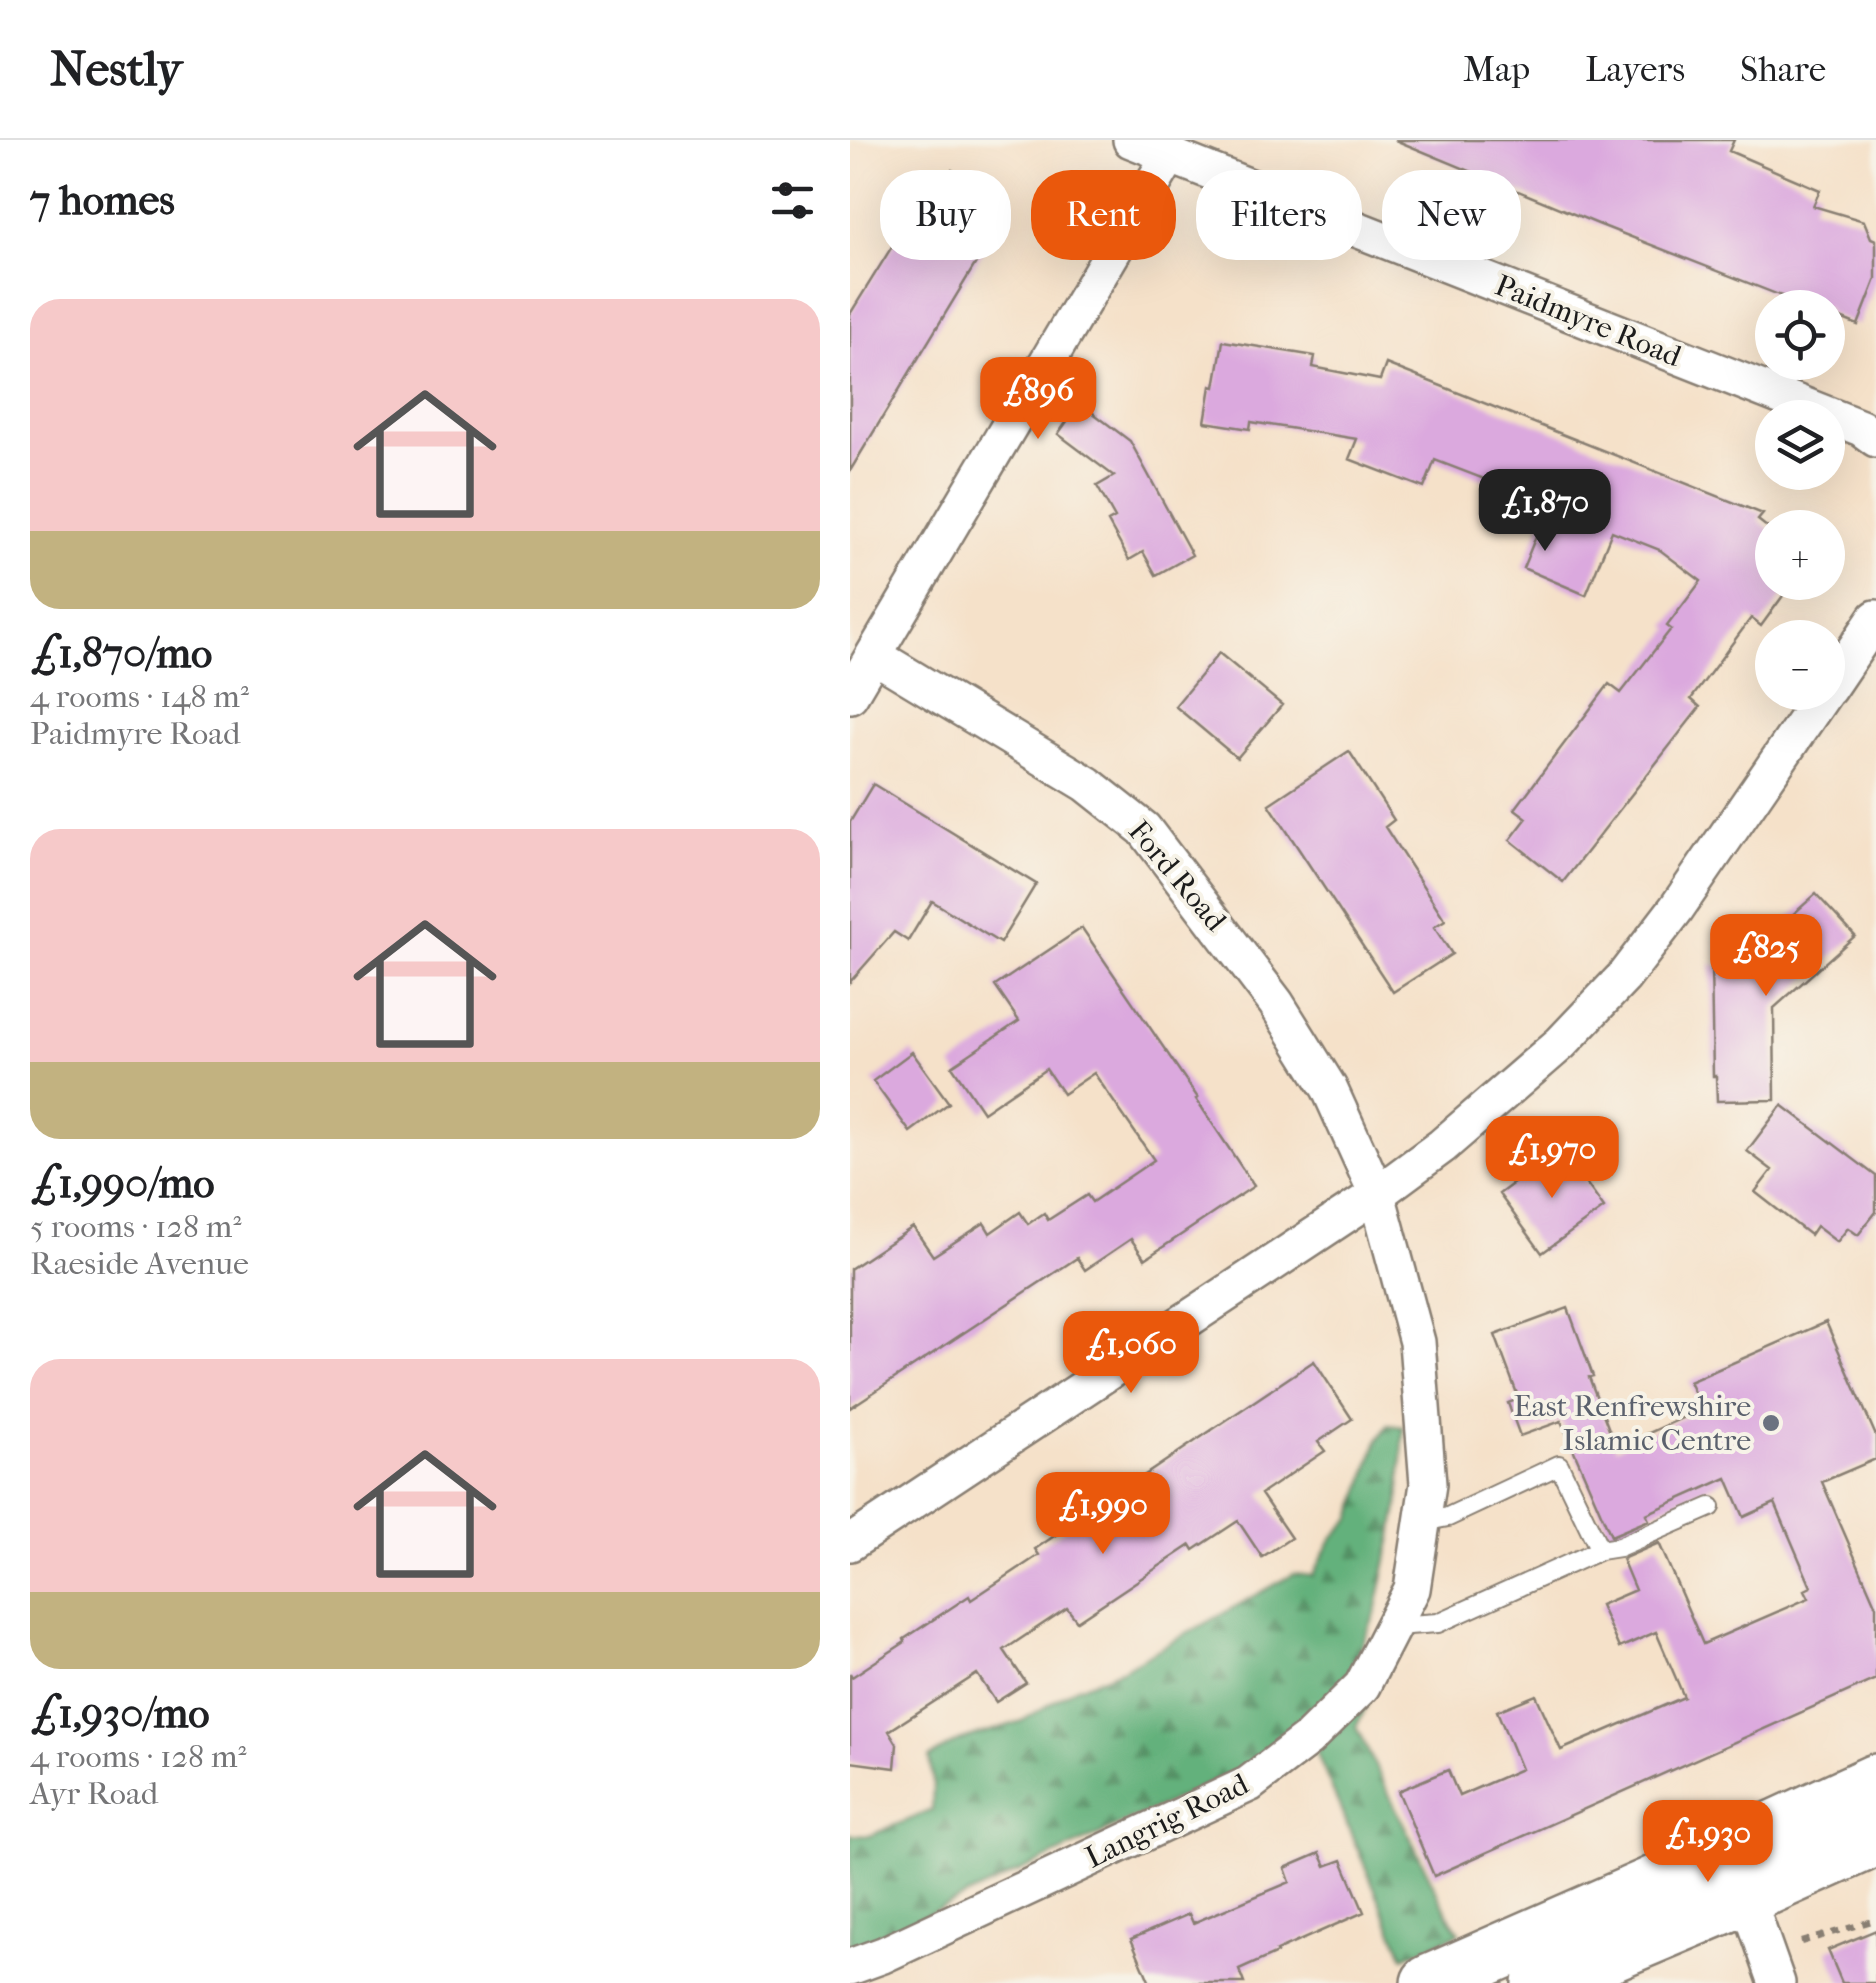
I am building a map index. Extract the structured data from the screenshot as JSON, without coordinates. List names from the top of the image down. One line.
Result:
{"streets":{"street":["Paidmyre Road","Ford Road","Langrig Road"]},"crossings":[["Ford Road","Langrig Road"]],"places":["East Renfrewshire Islamic Centre"],"page":{"header":"Nestly","nav":["Map","Layers","Share"],"heading":"7 homes","chip":["Buy","Rent","Filters","New"],"list":[{"name":"£1,870/mo","note":"4 rooms · 148 m² · Paidmyre Road"},{"name":"£1,990/mo","note":"5 rooms · 128 m² · Raeside Avenue"},{"name":"£1,930/mo","note":"4 rooms · 128 m² · Ayr Road"}],"map_buttons":["+","−"],"price":["£896","£1,870","£825","£1,970","£1,060","£1,990","£1,930"]}}
